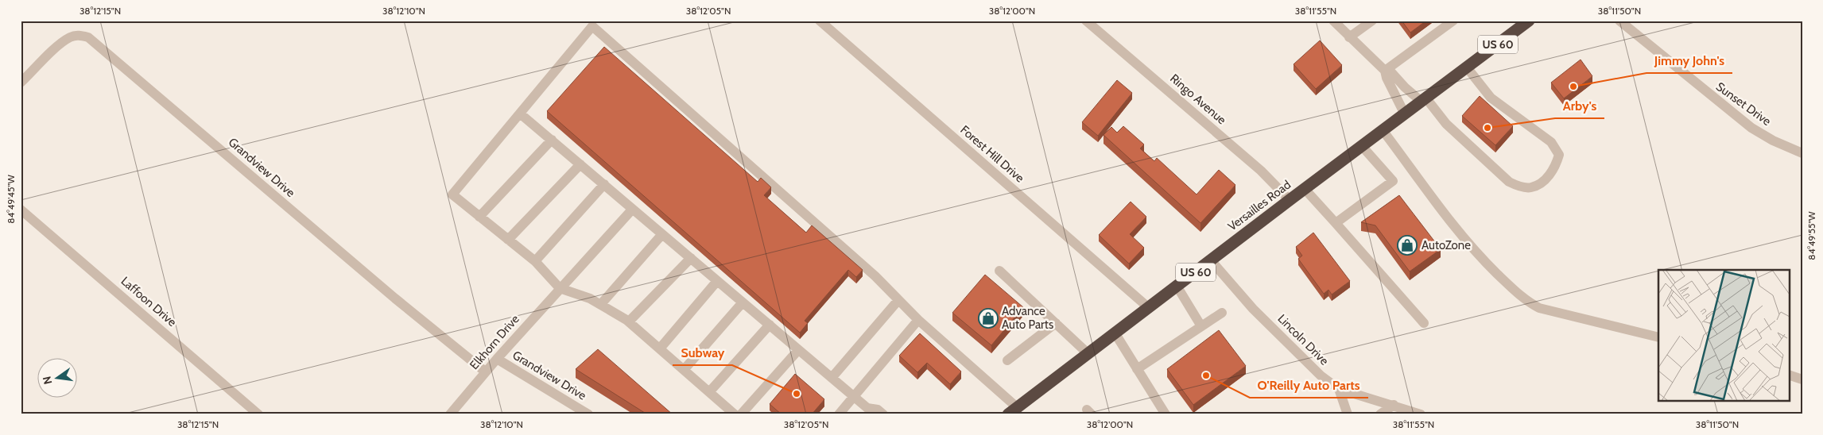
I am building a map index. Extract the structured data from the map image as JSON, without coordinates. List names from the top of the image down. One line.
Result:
{"streets":{"highway":["US 60","Versailles Road"],"street":["Ringo Avenue","Sunset Drive","Forest Hill Drive","Grandview Drive","Laffoon Drive","Lincoln Drive","Elkhorn Drive"]},"crossings":[["Ringo Avenue","Versailles Road"],["Forest Hill Drive","Versailles Road"],["Grandview Drive","Elkhorn Drive"],["Versailles Road","Lincoln Drive"]],"places":{"other":["Jimmy John's","Arby's","O'Reilly Auto Parts","Subway"],"shop":["AutoZone","Advance Auto Parts"]},"north":"left","coordinates":["38°12'15\"N","38°12'10\"N","38°12'05\"N","38°12'00\"N","38°11'55\"N","38°11'50\"N","84°49'45\"W","84°49'55\"W"]}
